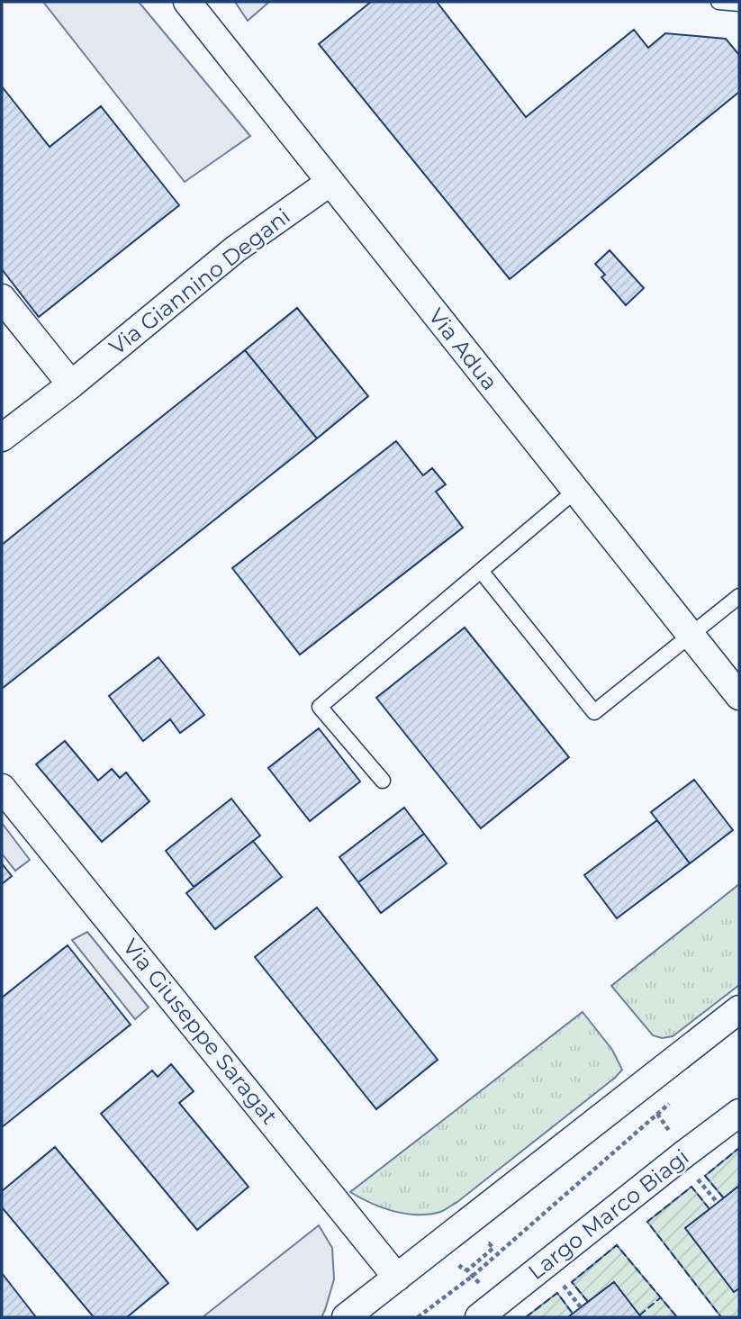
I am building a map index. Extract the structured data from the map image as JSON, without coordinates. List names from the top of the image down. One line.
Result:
{"streets":{"street":["Via Giannino Degani","Via Adua","Via Giuseppe Saragat","Largo Marco Biagi"]},"crossings":[["Via Giannino Degani","Via Adua"]]}
